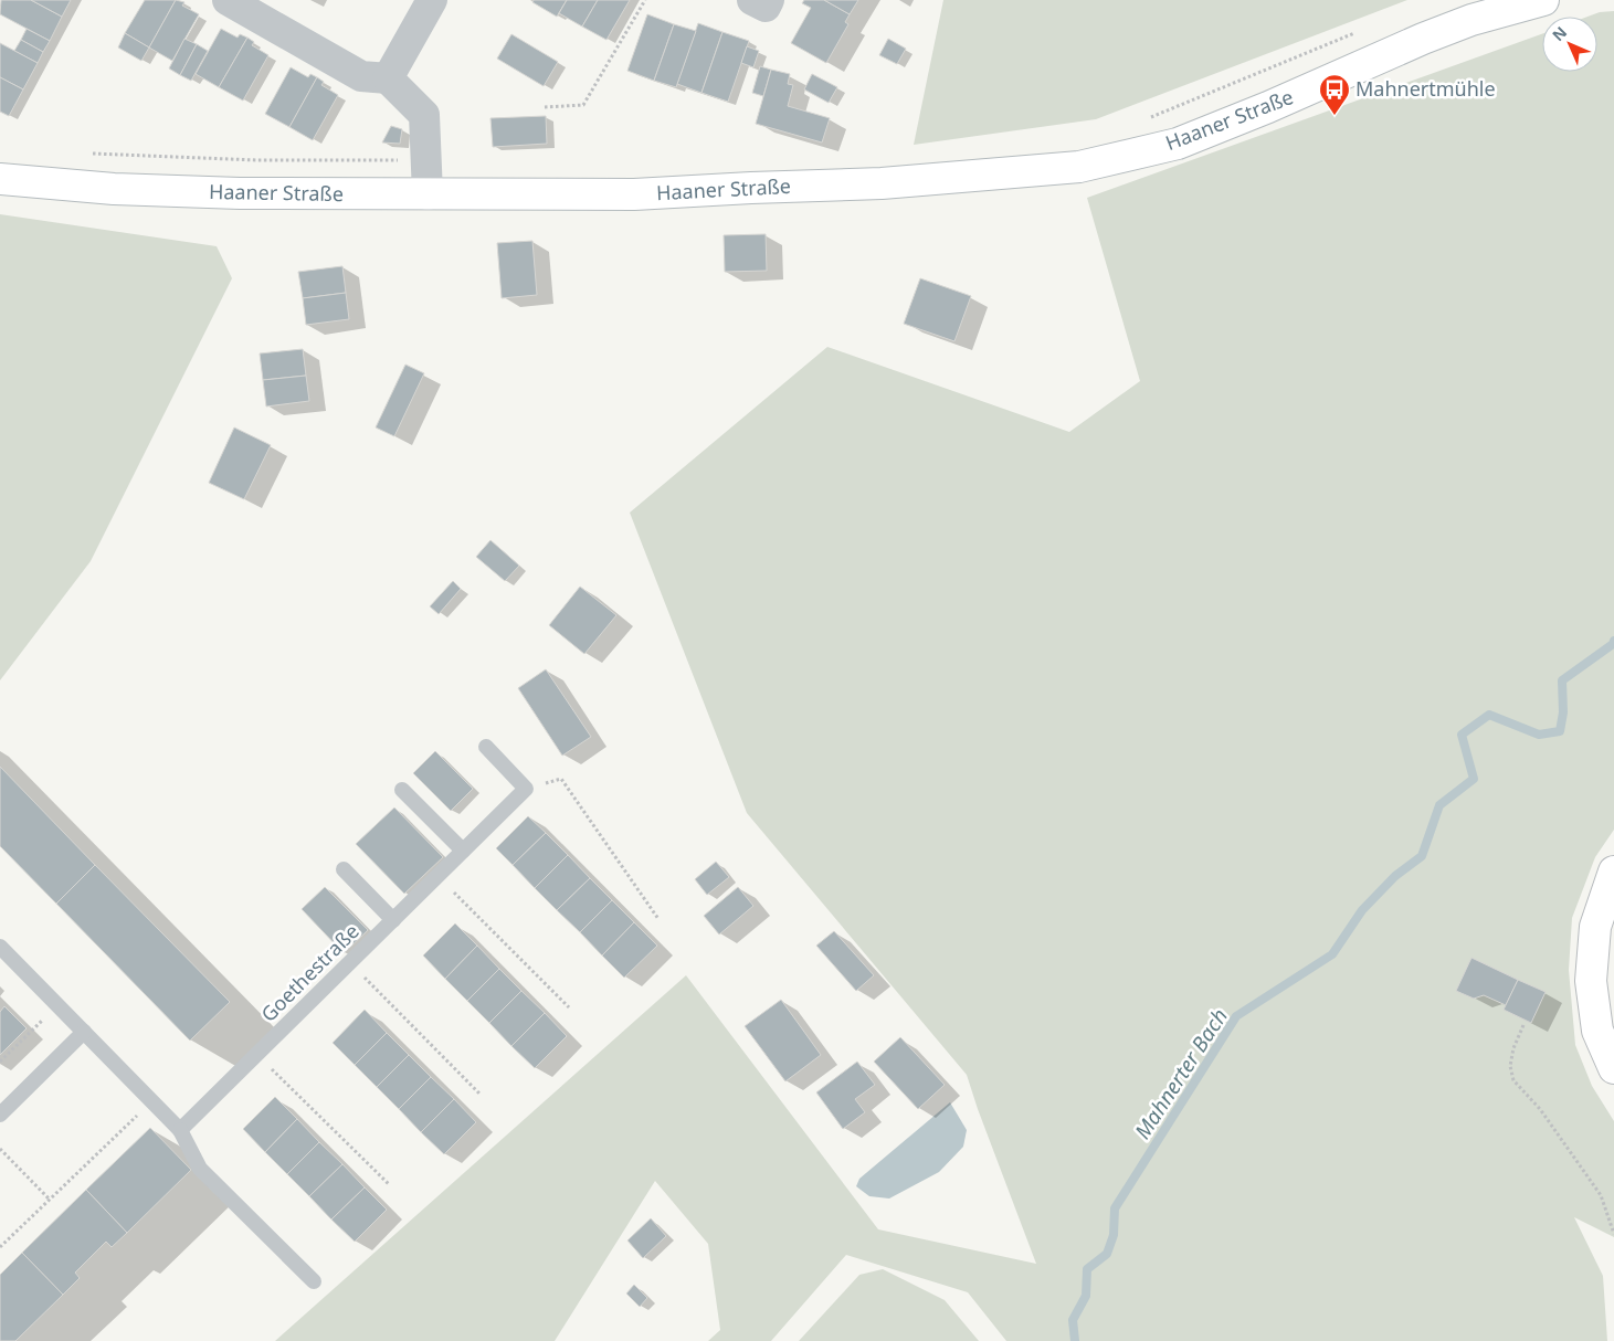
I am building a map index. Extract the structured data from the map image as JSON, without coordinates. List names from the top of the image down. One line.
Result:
{"streets":{"main road":["Haaner Straße"],"lane":["Goethestraße"]},"water":["Mahnerter Bach"],"places":{"bus stop":["Mahnertmühle"]},"north":"top left"}
